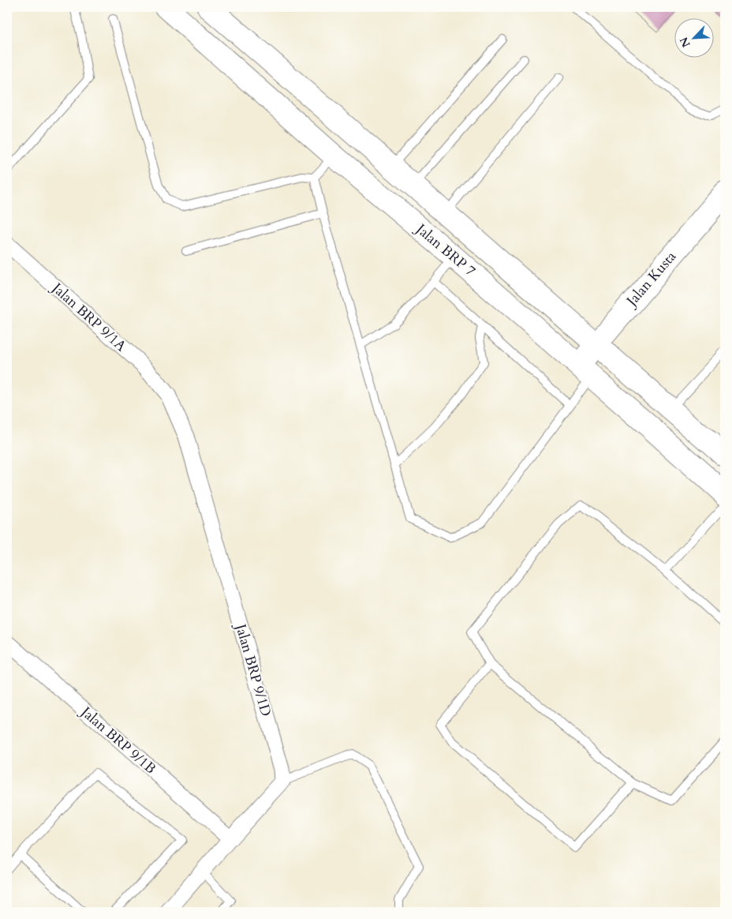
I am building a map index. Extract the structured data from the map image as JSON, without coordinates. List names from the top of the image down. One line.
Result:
{"streets":{"main road":["Jalan BRP 7","Jalan Kusta"],"street":["Jalan BRP 9/1A","Jalan BRP 9/1D","Jalan BRP 9/1B"]},"crossings":[["Jalan BRP 7","Jalan Kusta"],["Jalan BRP 9/1A","Jalan BRP 9/1D"]],"north":"bottom left"}
